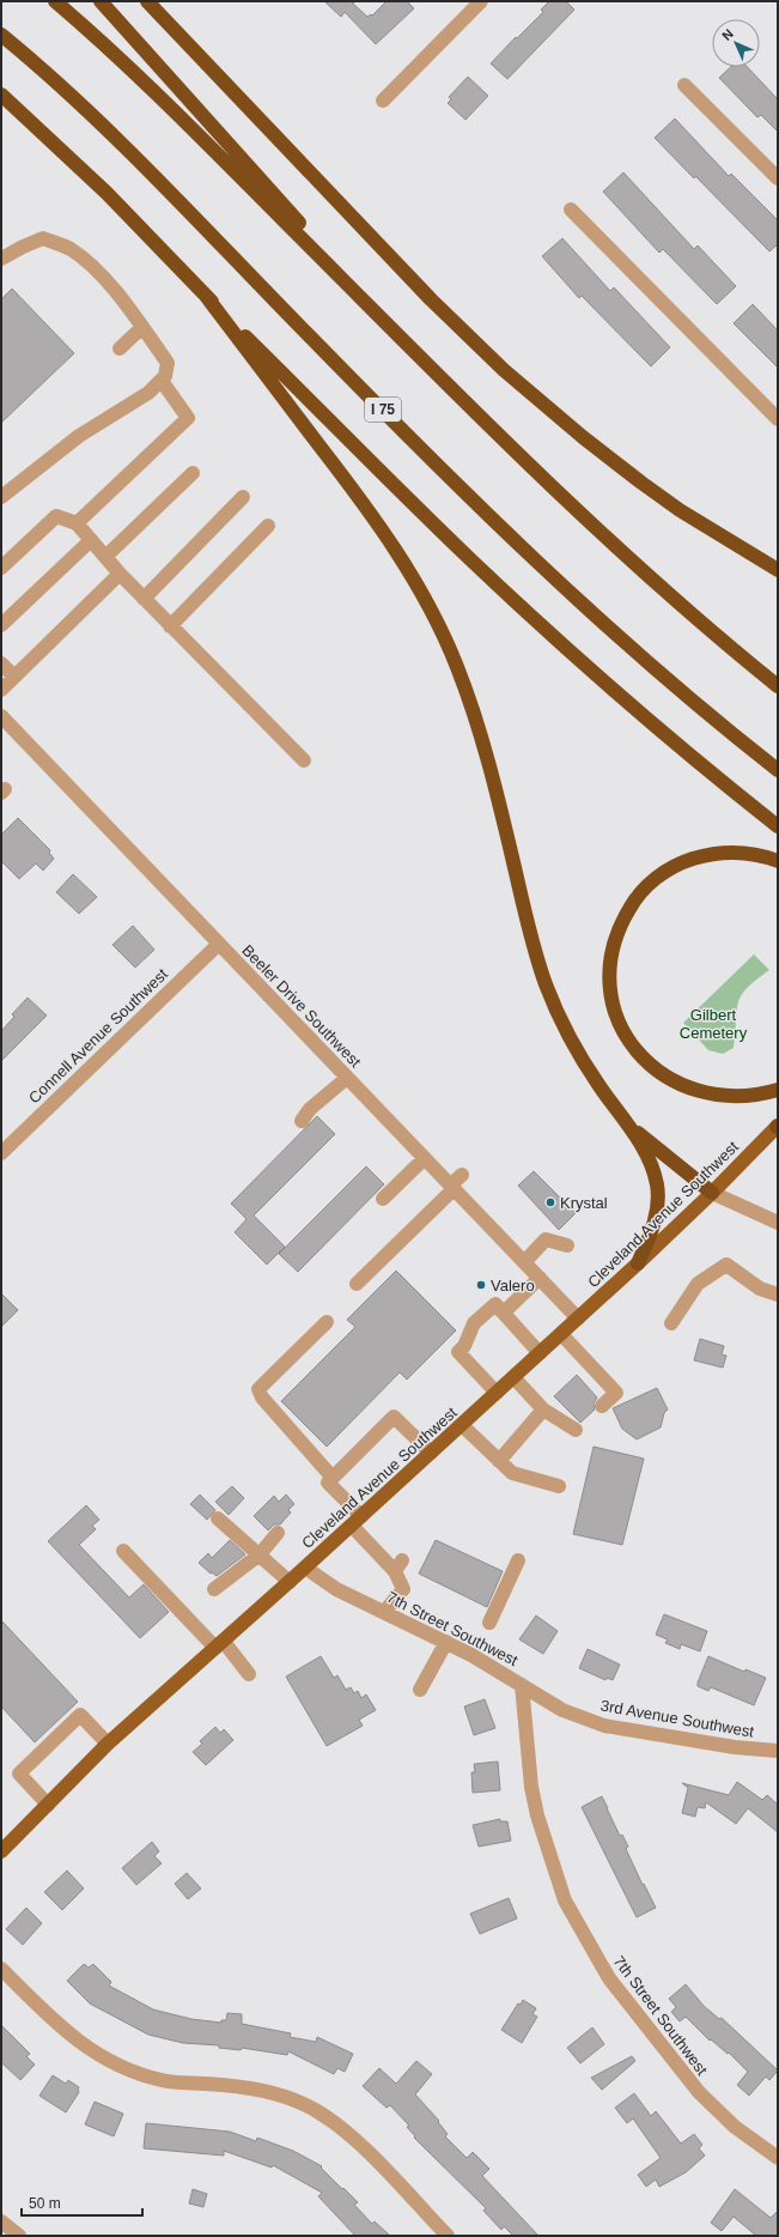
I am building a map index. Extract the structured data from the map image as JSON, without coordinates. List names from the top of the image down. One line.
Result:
{"streets":{"highway":["I 75"],"main road":["Cleveland Avenue Southwest"],"street":["Beeler Drive Southwest","Connell Avenue Southwest","7th Street Southwest","3rd Avenue Southwest"]},"crossings":[["Beeler Drive Southwest","Connell Avenue Southwest"],["Beeler Drive Southwest","Cleveland Avenue Southwest"],["Cleveland Avenue Southwest","7th Street Southwest"],["7th Street Southwest","3rd Avenue Southwest"]],"parks":["Gilbert Cemetery"],"places":["Krystal","Valero"],"scale_bar":"50 m","north":"top left"}
